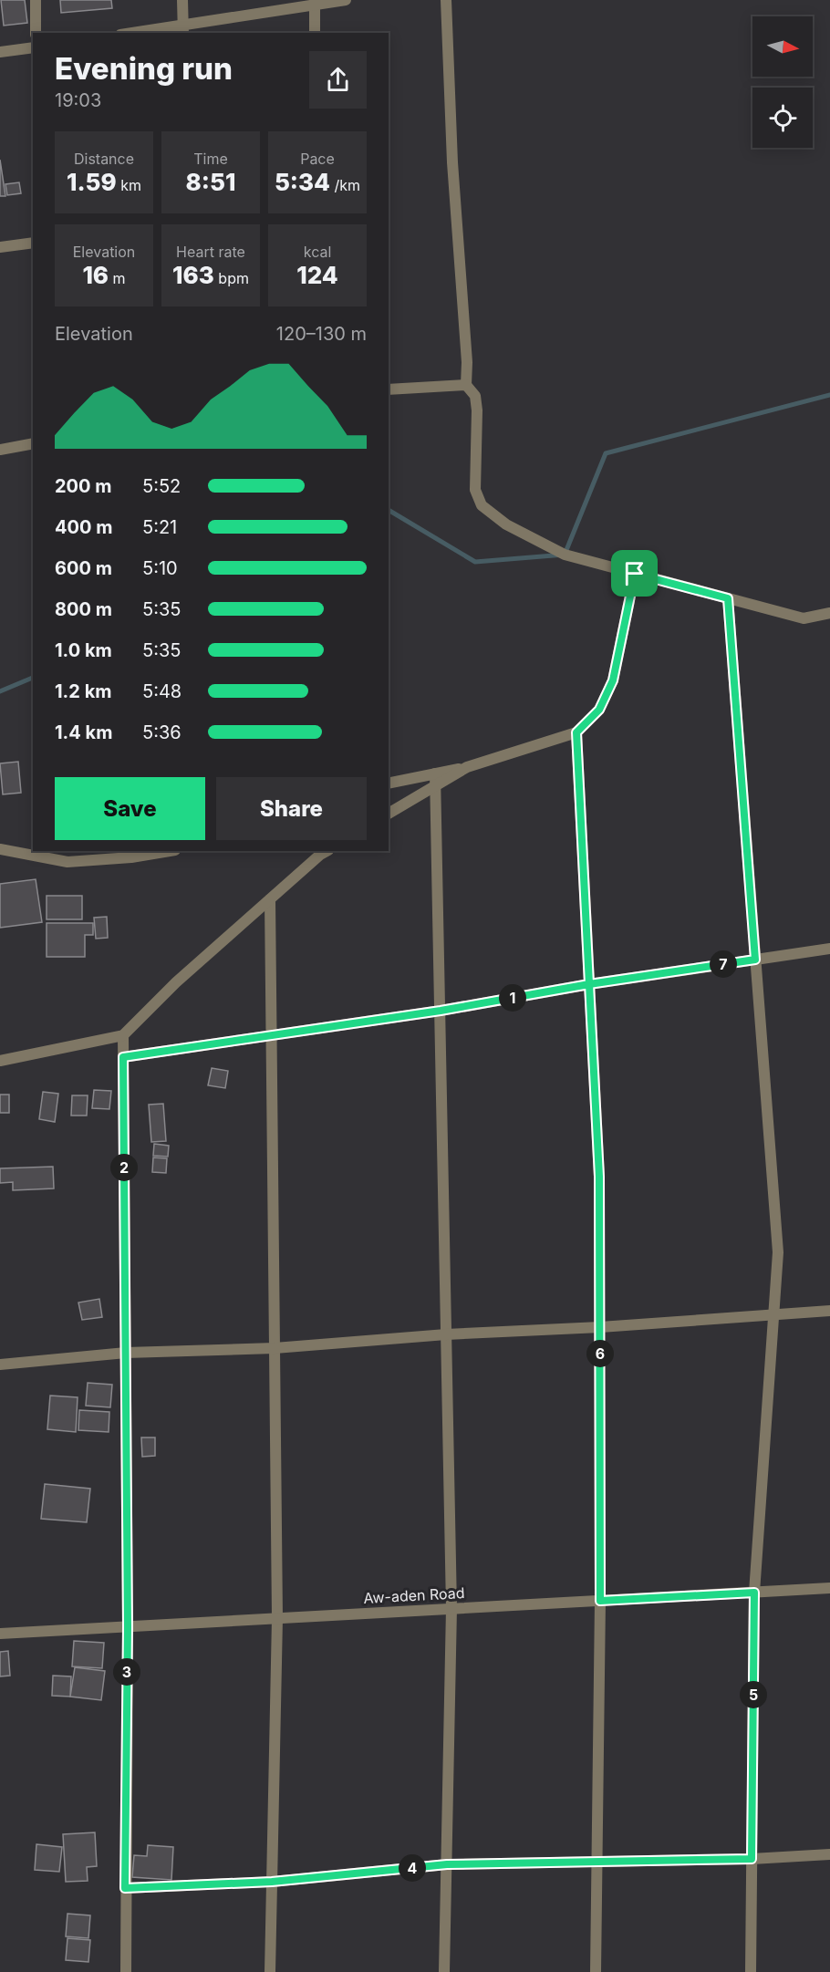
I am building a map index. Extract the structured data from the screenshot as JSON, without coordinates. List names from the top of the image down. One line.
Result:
{"streets":{"street":["Aw-aden Road"]},"north":"right","page":{"heading":["Evening run","19:03"],"stats":[["Distance","1.59 km"],["Time","8:51"],["Pace","5:34 /km"],["Elevation","16 m"],["Heart rate","163 bpm"],["kcal","124"]],"chart":["Elevation","120–130 m"],"list":[{"name":"200 m","note":"5:52"},{"name":"400 m","note":"5:21"},{"name":"600 m","note":"5:10"},{"name":"800 m","note":"5:35"},{"name":"1.0 km","note":"5:35"},{"name":"1.2 km","note":"5:48"},{"name":"1.4 km","note":"5:36"}],"buttons":["Save","Share"],"pins":["7","1","2","6","3","5","4"]}}
